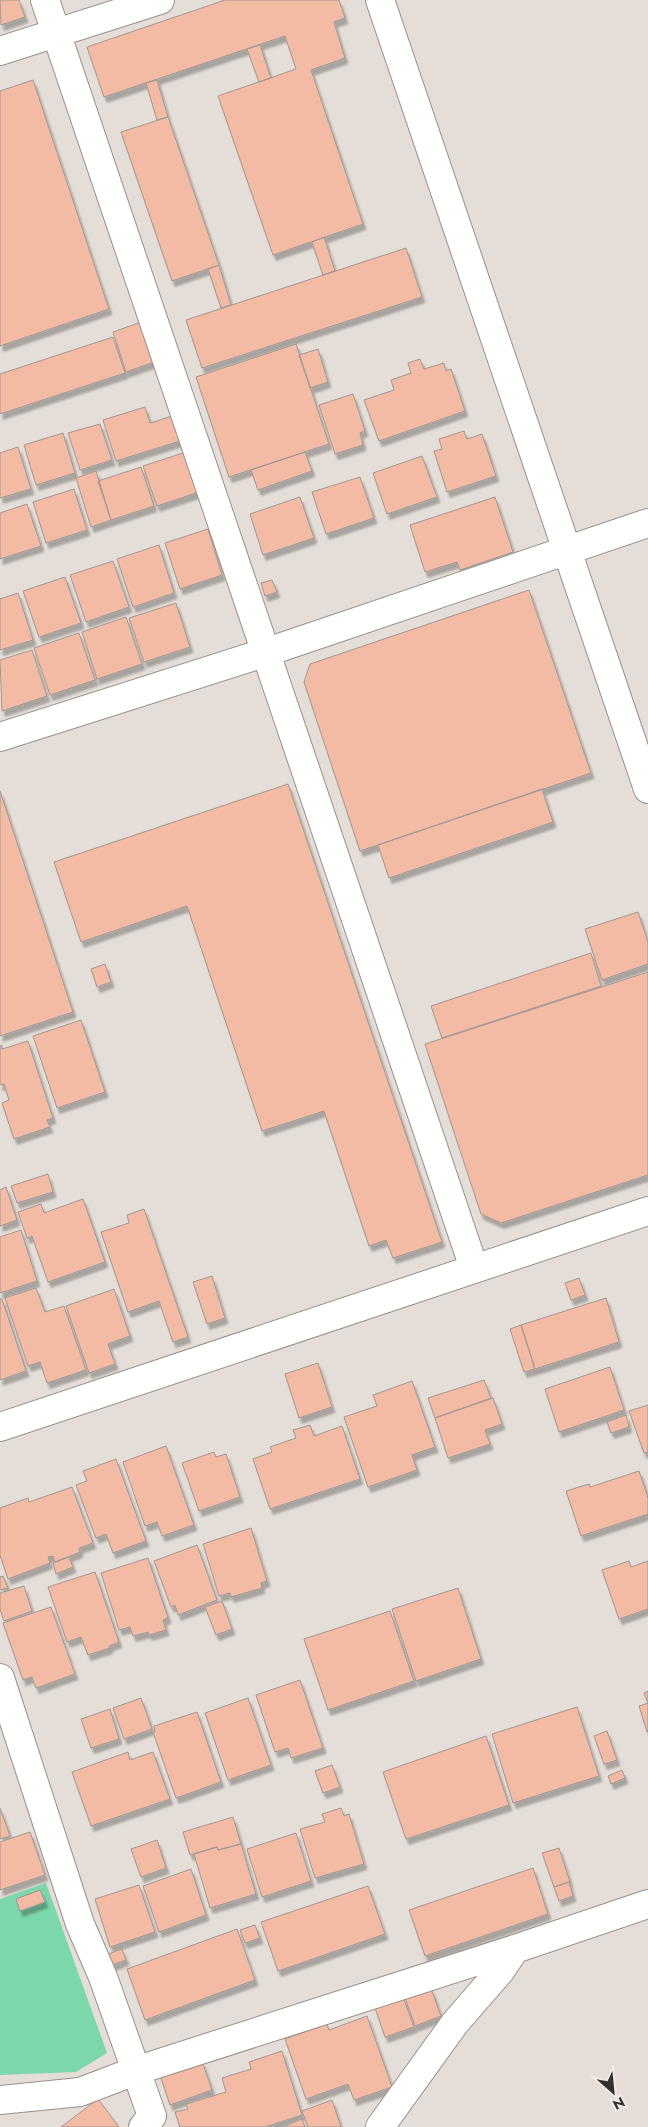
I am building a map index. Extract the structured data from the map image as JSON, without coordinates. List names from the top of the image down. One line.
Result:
{"north":"bottom right"}
